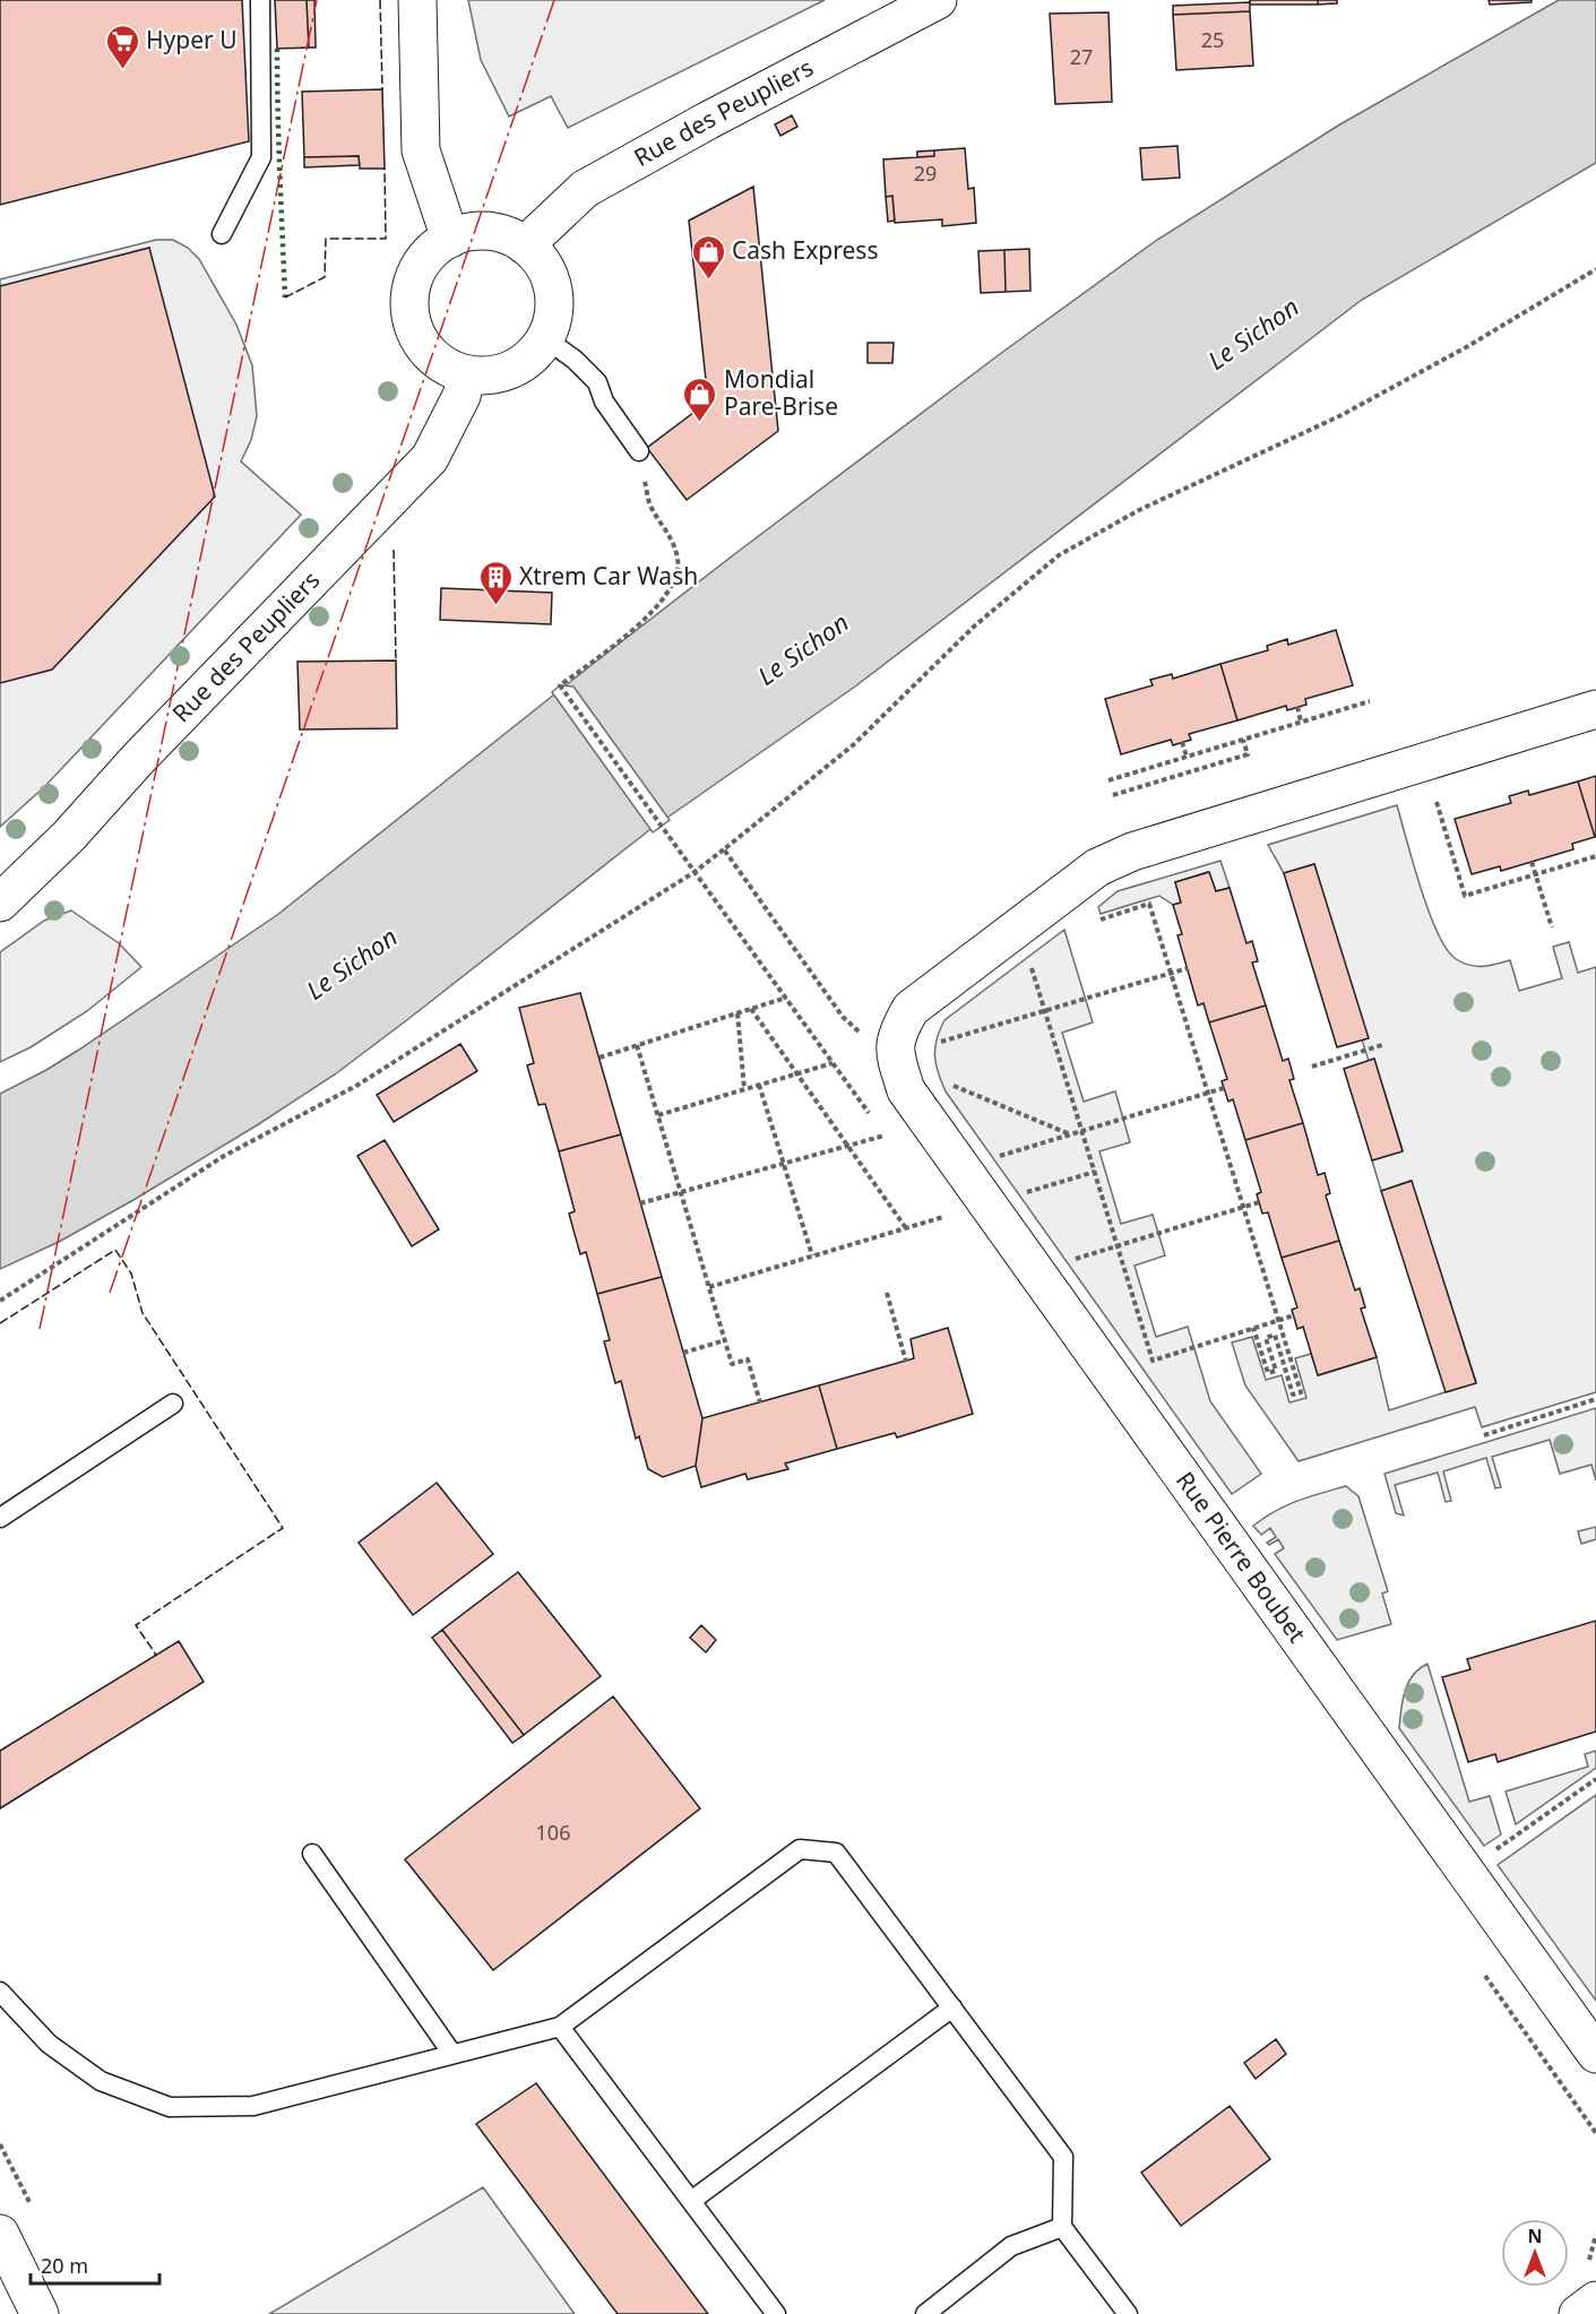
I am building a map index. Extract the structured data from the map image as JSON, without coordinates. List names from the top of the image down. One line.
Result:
{"streets":{"street":["Rue des Peupliers","Rue Pierre Boubet"]},"water":["Le Sichon"],"places":{"supermarket":["Hyper U"],"shop":["Cash Express","Mondial Pare-Brise"],"building":["Xtrem Car Wash"]},"house_numbers":["25","27","29","106"],"scale_bar":"20 m","north":"top"}
